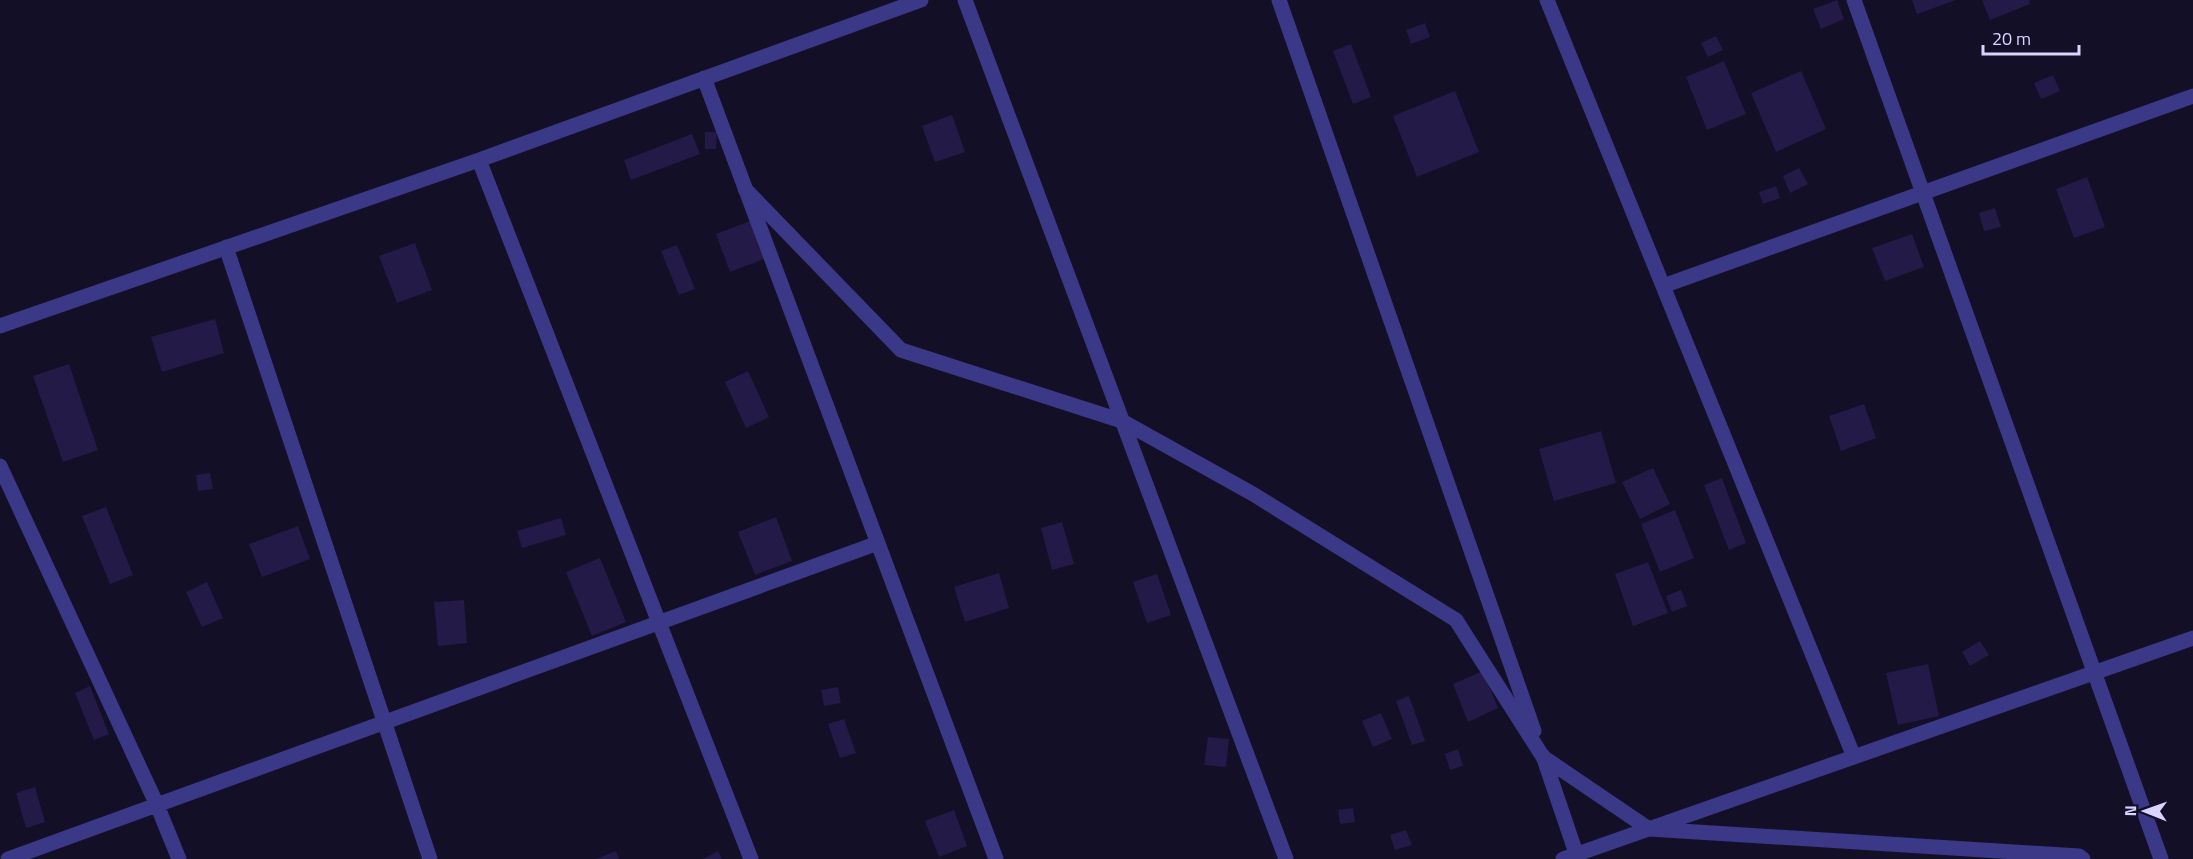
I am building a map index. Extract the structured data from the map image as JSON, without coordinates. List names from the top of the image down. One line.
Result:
{"scale_bar":"20 m","north":"left"}
